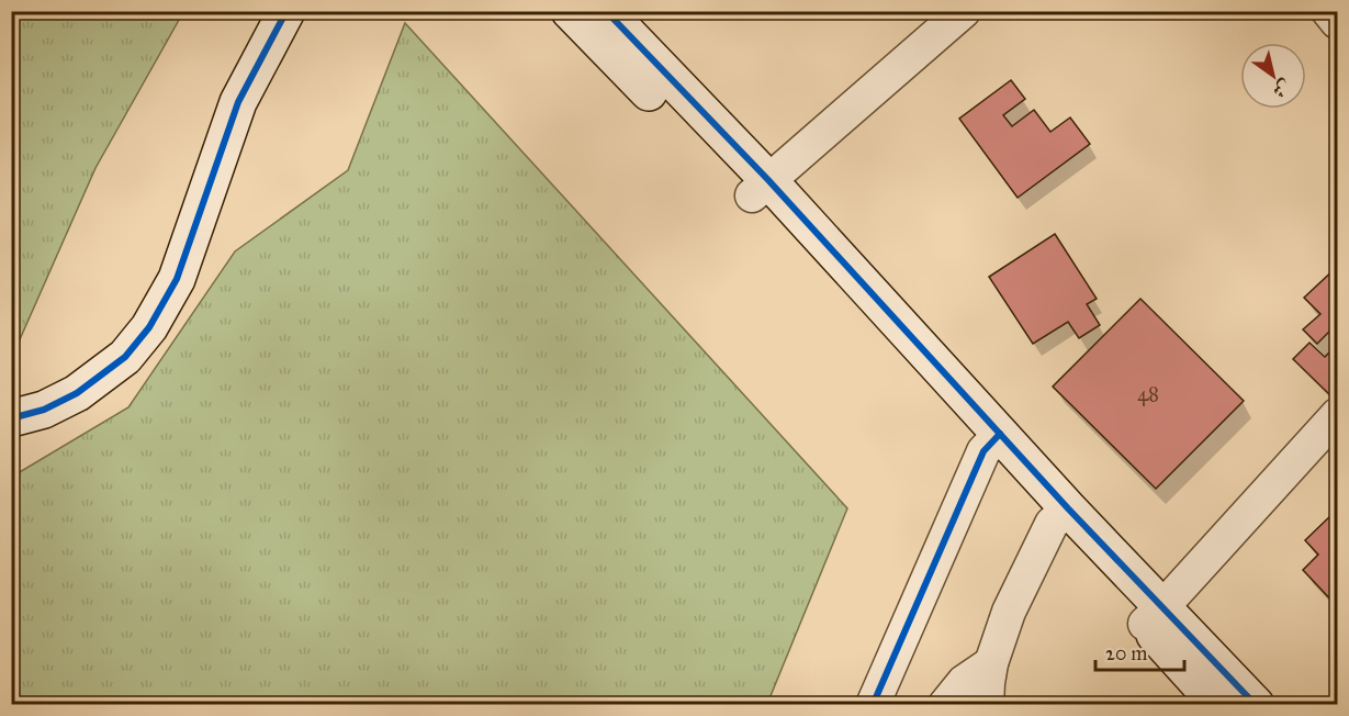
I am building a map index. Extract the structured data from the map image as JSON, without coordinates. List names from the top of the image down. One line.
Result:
{"house_numbers":["48"],"scale_bar":"20 m","north":"bottom right"}
